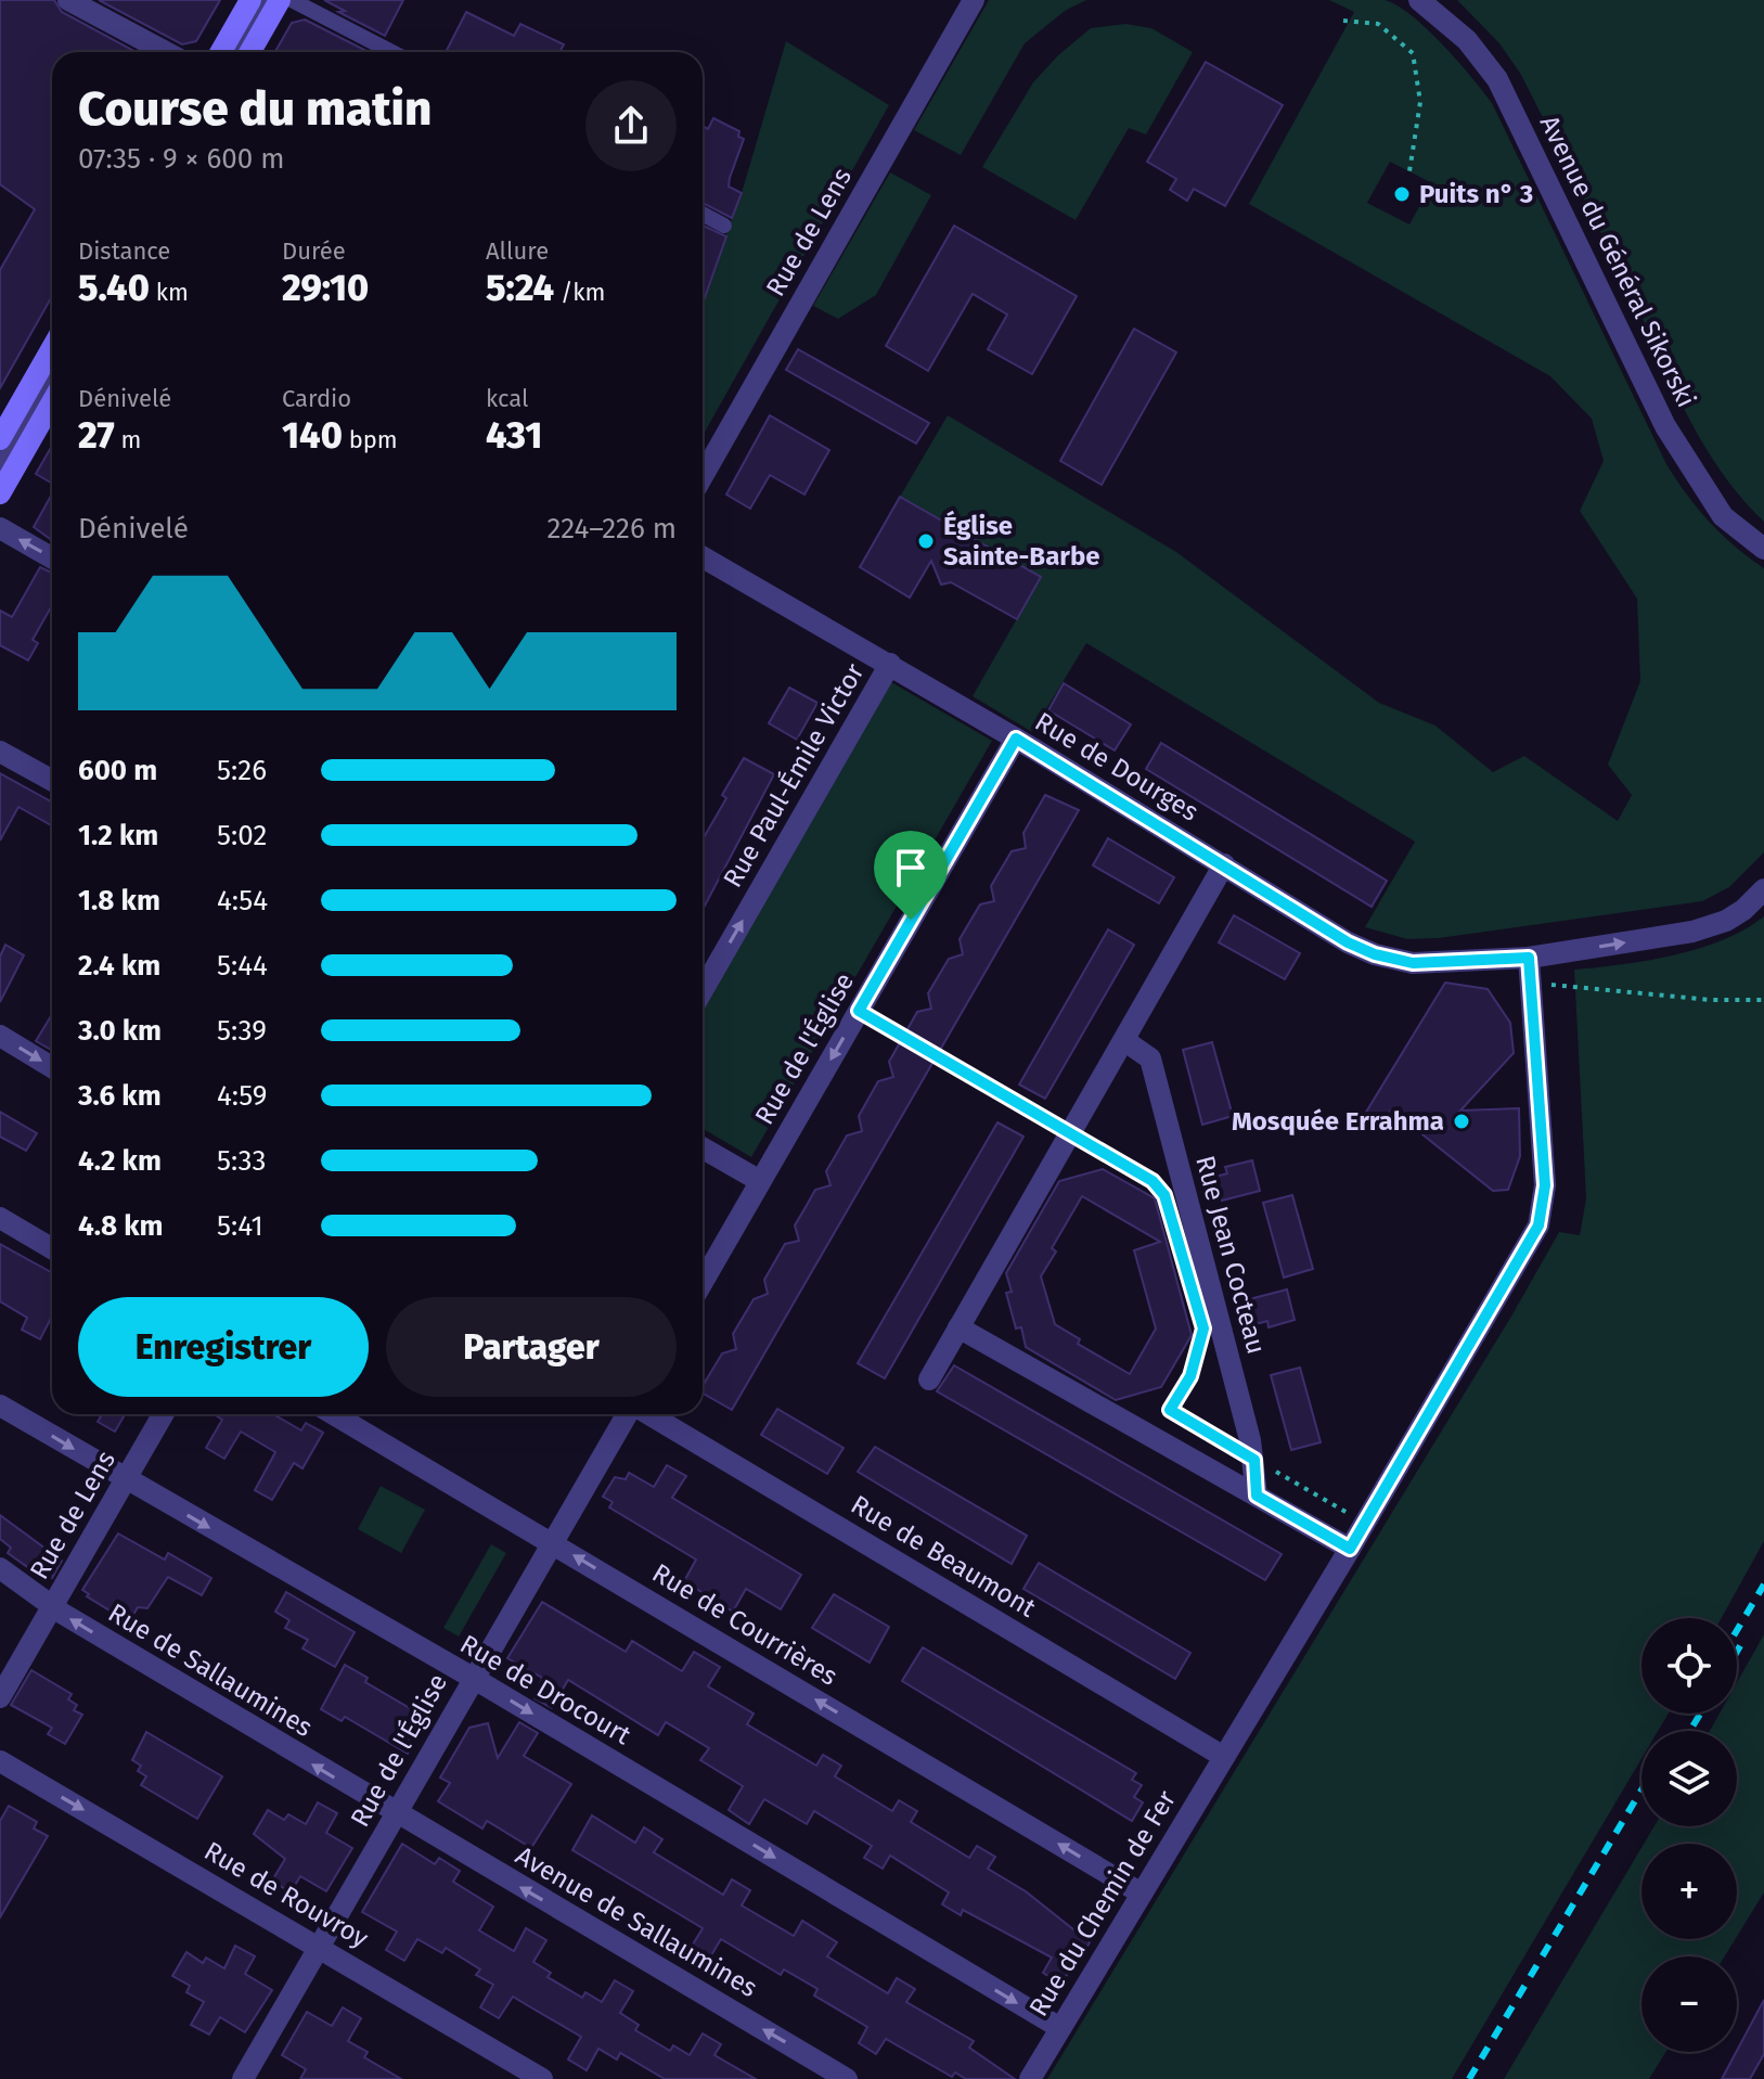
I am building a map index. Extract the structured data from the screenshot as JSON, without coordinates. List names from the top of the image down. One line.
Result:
{"streets":{"street":["Rue de Lens","Avenue du Général Sikorski","Rue de Dourges","Rue Paul-Émile Victor","Rue de l'Église","Rue Jean Cocteau","Rue de Beaumont","Rue de Courrières","Rue de Sallaumines","Rue de Drocourt","Rue de Rouvroy","Rue du Chemin de Fer","Avenue de Sallaumines"]},"crossings":[["Rue de Lens","Rue de Sallaumines"],["Rue de Lens","Rue de Drocourt"],["Rue de Dourges","Rue Paul-Émile Victor"],["Rue de Dourges","Rue de l'Église"],["Rue de Dourges","Rue du Chemin de Fer"],["Rue de l'Église","Rue de Courrières"],["Rue de l'Église","Rue de Sallaumines"],["Rue de l'Église","Rue de Drocourt"],["Rue de l'Église","Rue de Rouvroy"],["Rue de l'Église","Avenue de Sallaumines"],["Rue de Beaumont","Rue du Chemin de Fer"],["Rue de Courrières","Rue du Chemin de Fer"],["Rue de Sallaumines","Avenue de Sallaumines"],["Rue de Drocourt","Rue du Chemin de Fer"]],"one_way":["Rue Paul-Émile Victor","Rue de Courrières","Rue de Sallaumines","Rue de Drocourt","Rue de Rouvroy","Avenue de Sallaumines"],"places":["Puits n° 3","Église Sainte-Barbe","Mosquée Errahma"],"page":{"heading":["Course du matin","07:35 · 9 × 600 m"],"stats":[["Distance","5.40 km"],["Durée","29:10"],["Allure","5:24 /km"],["Dénivelé","27 m"],["Cardio","140 bpm"],["kcal","431"]],"chart":["Dénivelé","224–226 m"],"list":[{"name":"600 m","note":"5:26"},{"name":"1.2 km","note":"5:02"},{"name":"1.8 km","note":"4:54"},{"name":"2.4 km","note":"5:44"},{"name":"3.0 km","note":"5:39"},{"name":"3.6 km","note":"4:59"},{"name":"4.2 km","note":"5:33"},{"name":"4.8 km","note":"5:41"}],"buttons":["Enregistrer","Partager"],"map_buttons":["+","−"]}}
